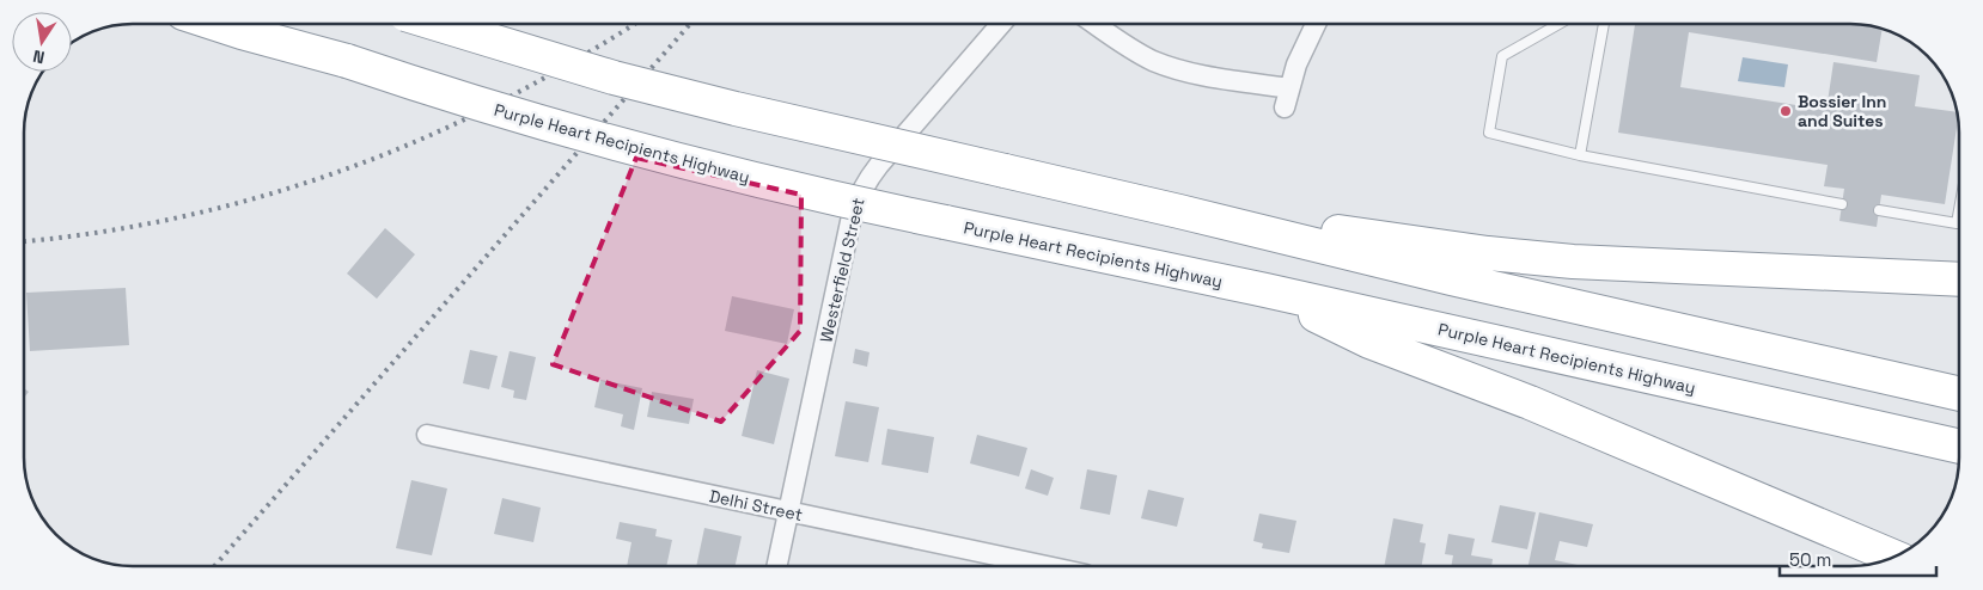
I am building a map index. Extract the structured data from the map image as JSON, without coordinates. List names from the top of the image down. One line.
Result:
{"streets":{"highway":["Purple Heart Recipients Highway"],"street":["Westerfield Street","Delhi Street"]},"crossings":[["Westerfield Street","Delhi Street"]],"places":["Bossier Inn and Suites"],"scale_bar":"50 m","north":"bottom"}
